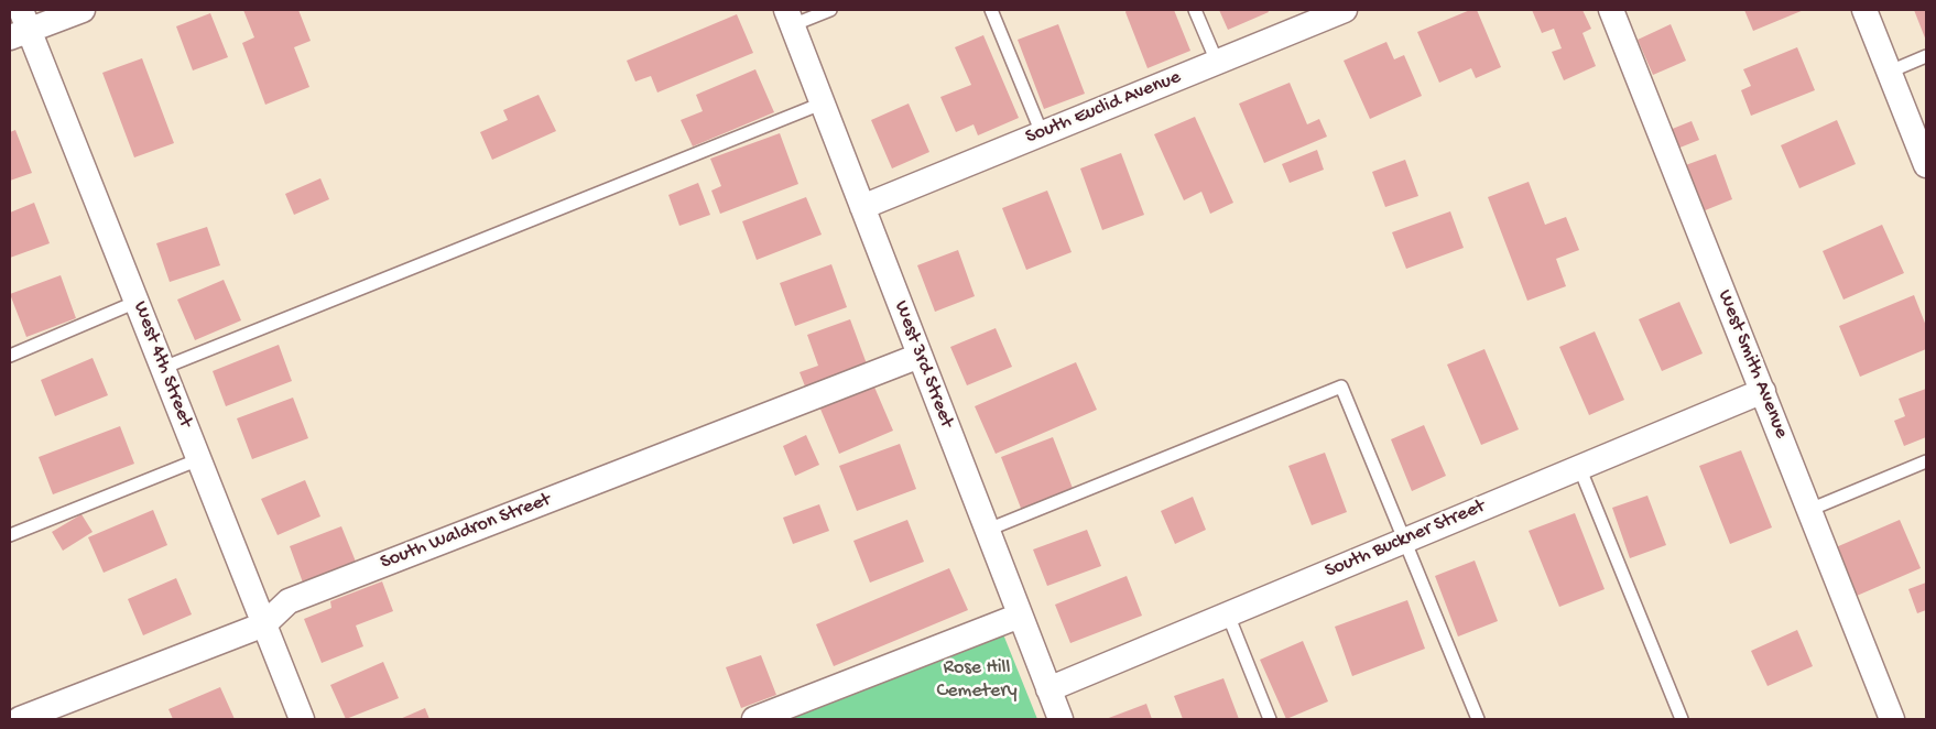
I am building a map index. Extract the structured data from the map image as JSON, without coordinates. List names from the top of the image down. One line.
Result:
{"streets":{"street":["South Euclid Avenue","West 4th Street","West 3rd Street","West Smith Avenue","South Waldron Street","South Buckner Street"]},"crossings":[["South Euclid Avenue","West 3rd Street"],["West 4th Street","South Waldron Street"],["West 3rd Street","South Waldron Street"],["West 3rd Street","South Buckner Street"],["West Smith Avenue","South Buckner Street"]],"parks":["Rose Hill Cemetery"]}
